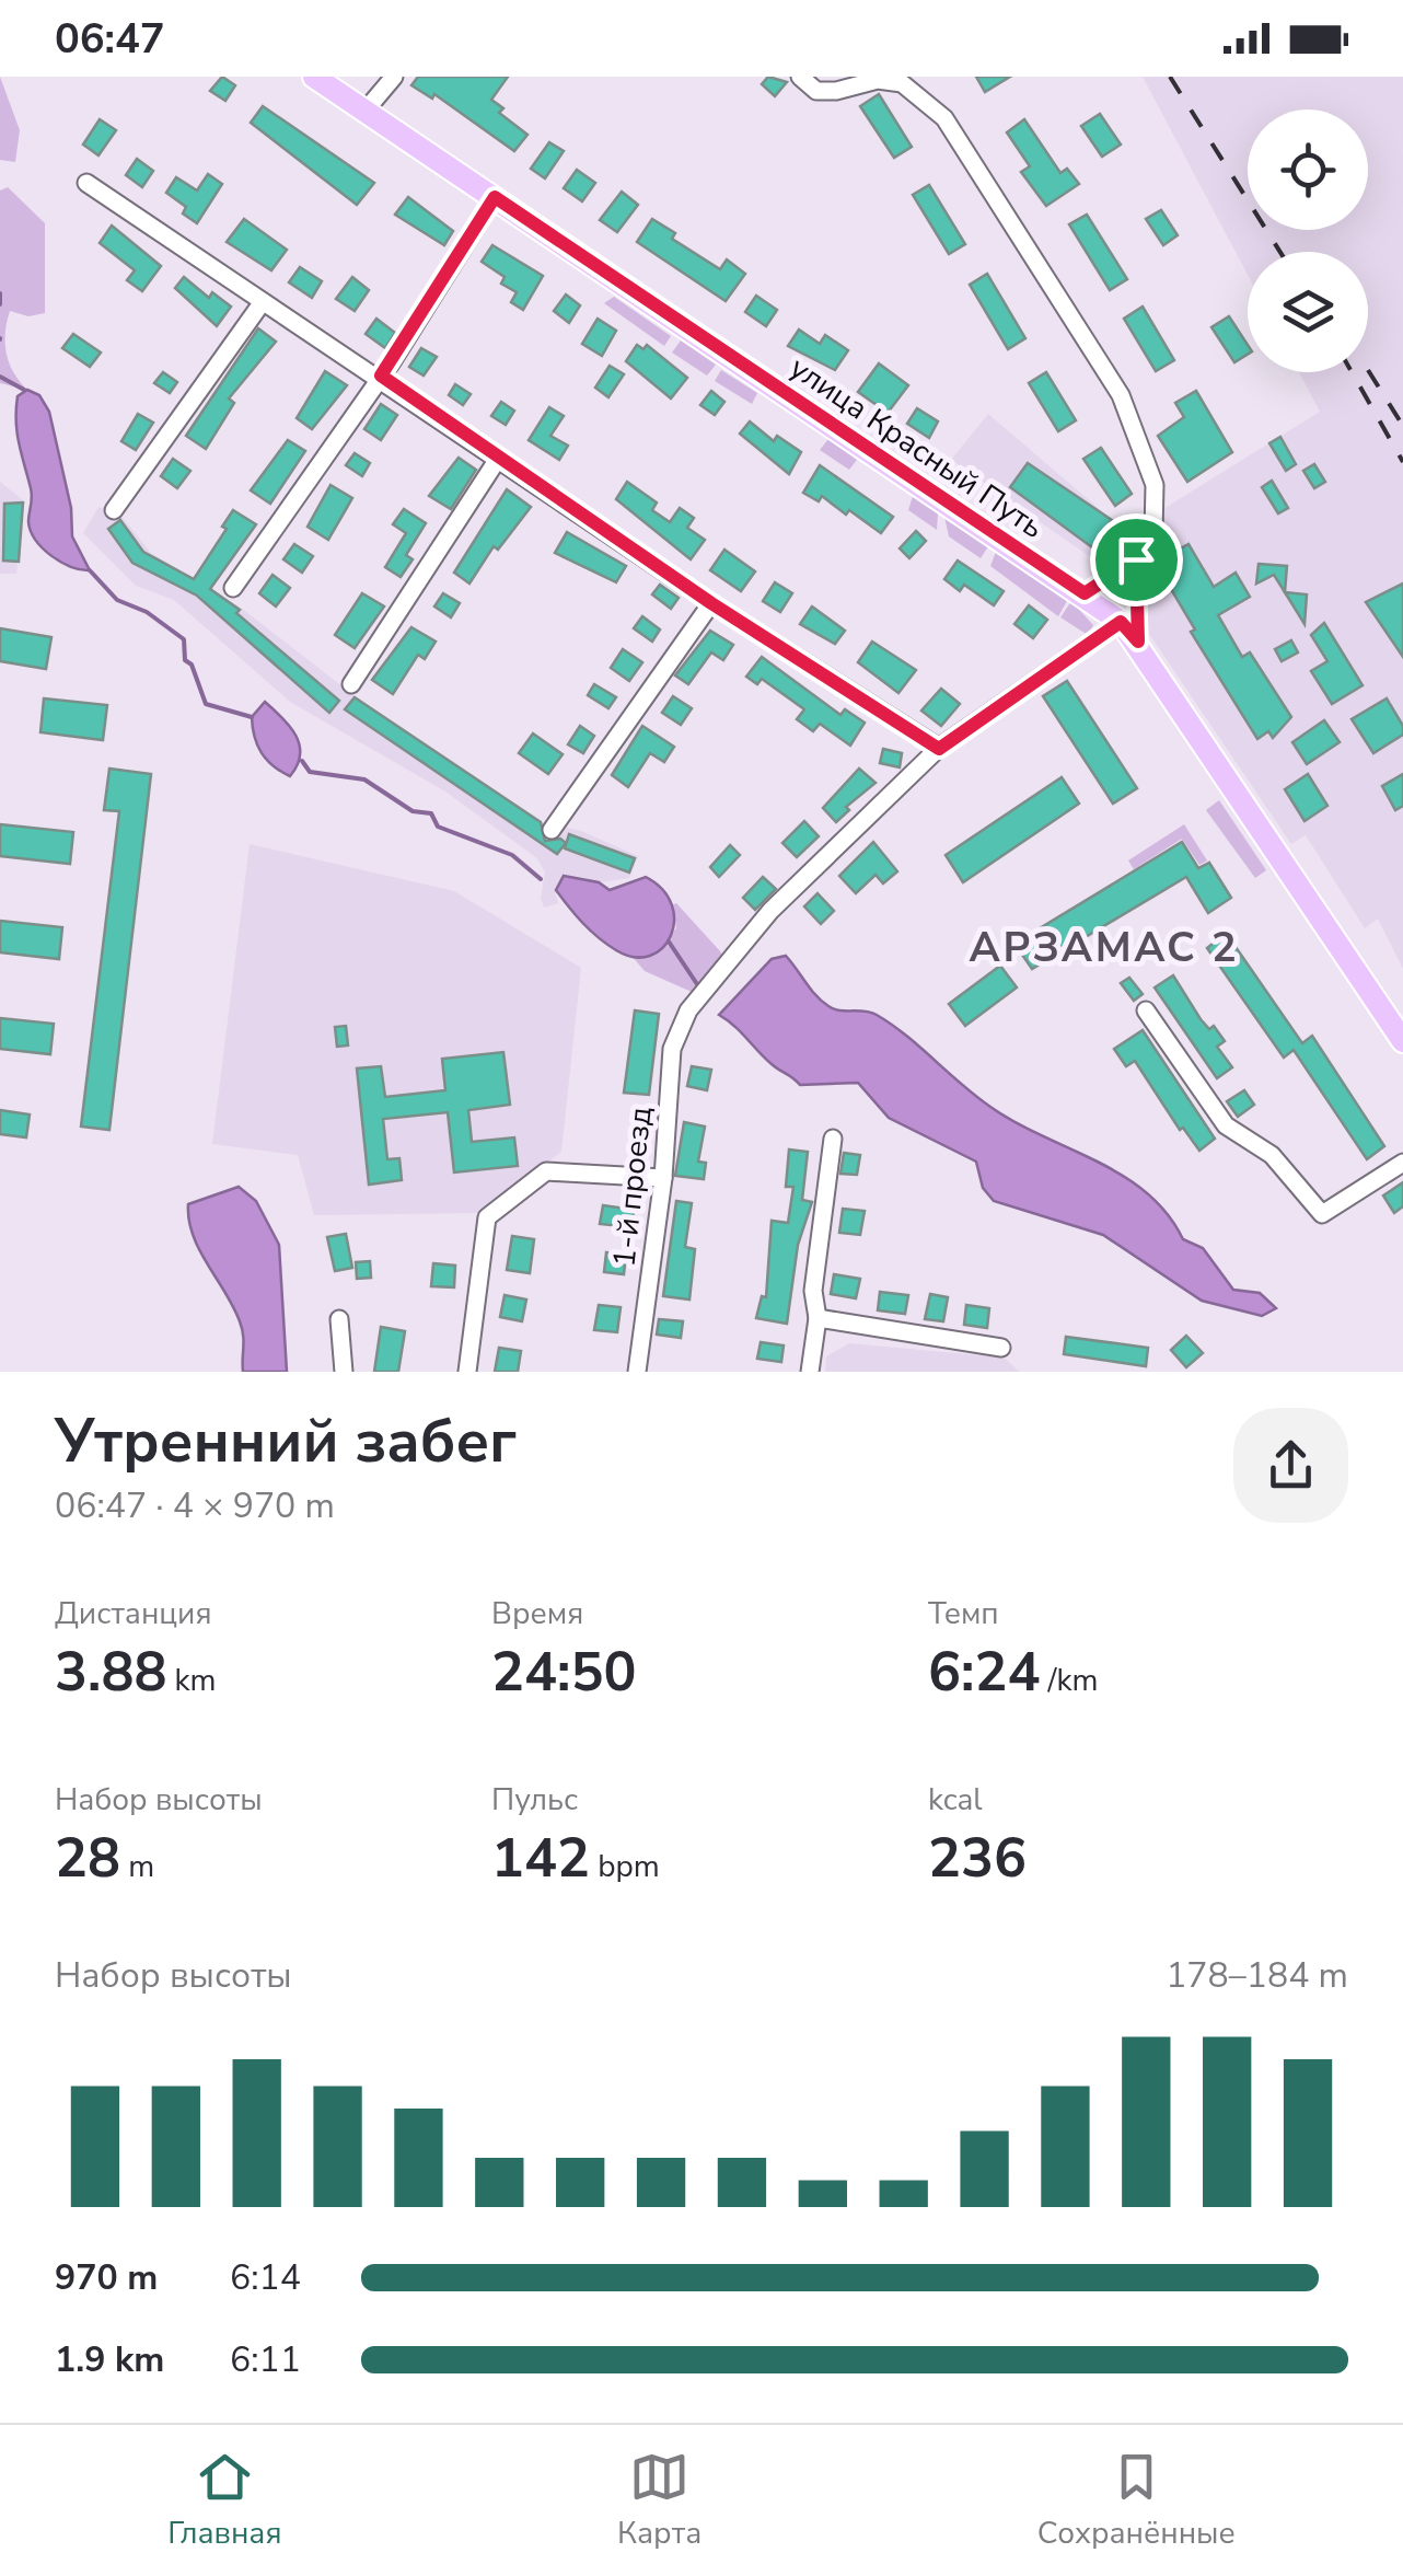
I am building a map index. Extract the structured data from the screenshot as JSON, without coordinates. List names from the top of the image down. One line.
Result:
{"streets":{"main road":["улица Красный Путь"],"street":["1-й проезд"]},"districts":["АРЗАМАС 2"],"page":{"status":"06:47","heading":["Утренний забег","06:47 · 4 × 970 m"],"stats":[["Дистанция","3.88 km"],["Время","24:50"],["Темп","6:24 /km"],["Набор высоты","28 m"],["Пульс","142 bpm"],["kcal","236"]],"chart":["Набор высоты","178–184 m"],"list":[{"name":"970 m","note":"6:14"},{"name":"1.9 km","note":"6:11"}],"tabs":["Главная","Карта","Сохранённые"]}}
